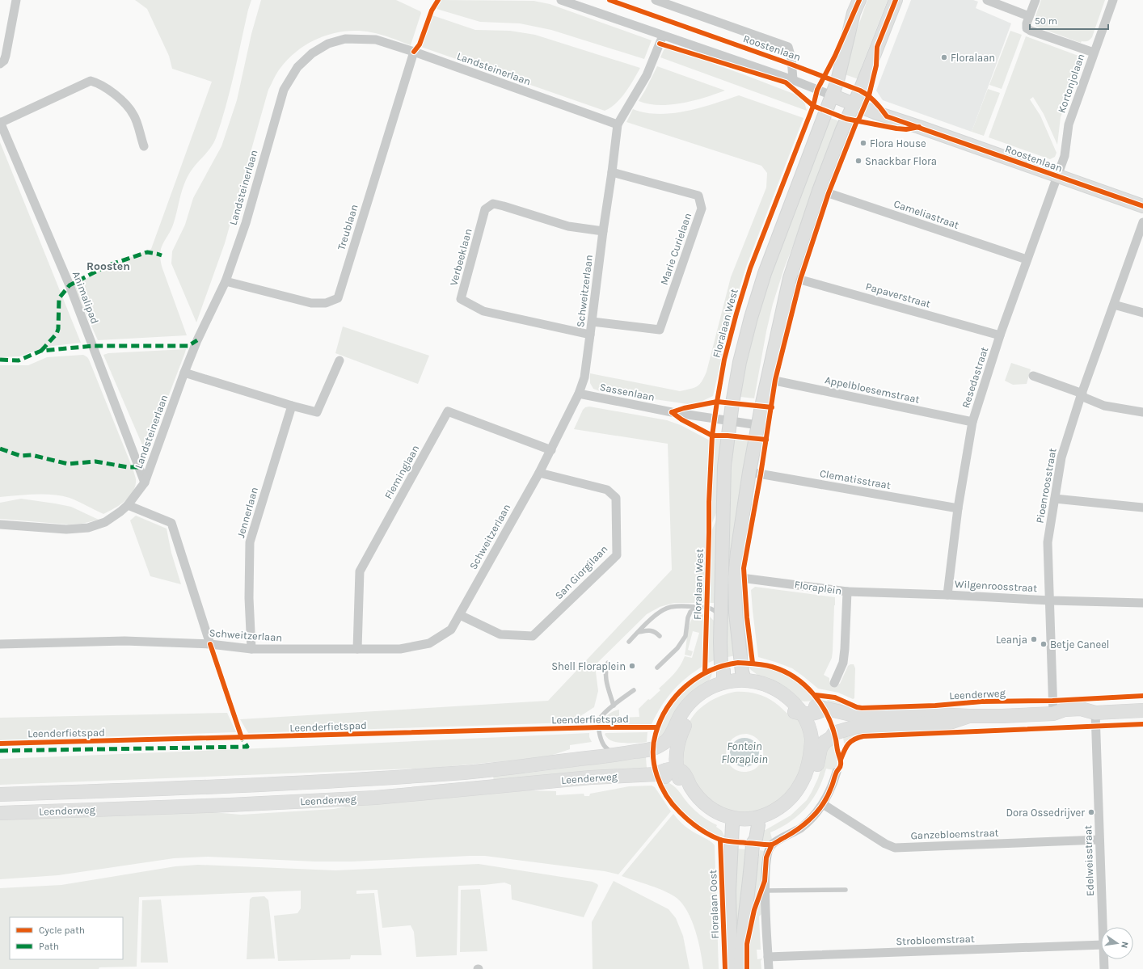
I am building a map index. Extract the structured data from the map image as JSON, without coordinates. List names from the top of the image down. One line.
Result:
{"streets":{"main road":["Roostenlaan","Leenderweg","Floralaan Oost"],"street":["Landsteinerlaan","Kortonjolaan","Cameliastraat","Treublaan","Marie Curielaan","Verbeeklaan","Schweitzerlaan","Papaverstraat","Animalipad","Resedastraat","Appelbloesemstraat","Sassenlaan","Fleminglaan","Clematisstraat","Pioenroosstraat","Jennerlaan","San Giorgilaan","Wilgenroosstraat","Floraplein","Ganzebloemstraat","Edelweisstraat","Strobloemstraat"],"cycle path":["Floralaan West","Leenderfietspad"]},"crossings":[["Roostenlaan","Kortonjolaan"],["Roostenlaan","Schweitzerlaan"],["Roostenlaan","Resedastraat"],["Landsteinerlaan","Treublaan"],["Landsteinerlaan","Schweitzerlaan"],["Landsteinerlaan","Animalipad"],["Kortonjolaan","Resedastraat"],["Cameliastraat","Resedastraat"],["Marie Curielaan","Schweitzerlaan"],["Verbeeklaan","Schweitzerlaan"],["Schweitzerlaan","Sassenlaan"],["Schweitzerlaan","Fleminglaan"],["Schweitzerlaan","Jennerlaan"],["Schweitzerlaan","San Giorgilaan"],["Papaverstraat","Resedastraat"],["Resedastraat","Appelbloesemstraat"],["Resedastraat","Clematisstraat"],["Resedastraat","Wilgenroosstraat"],["Pioenroosstraat","Wilgenroosstraat"],["Pioenroosstraat","Leenderweg"],["Wilgenroosstraat","Floraplein"],["Leenderweg","Edelweisstraat"],["Ganzebloemstraat","Edelweisstraat"]],"districts":["Roosten"],"water":["Fontein Floraplein"],"places":["Floralaan","Flora House","Snackbar Flora","Leanja","Betje Caneel","Shell Floraplein","Dora Ossedrijver"],"legend":["Cycle path","Path"],"scale_bar":"50 m","north":"right"}
